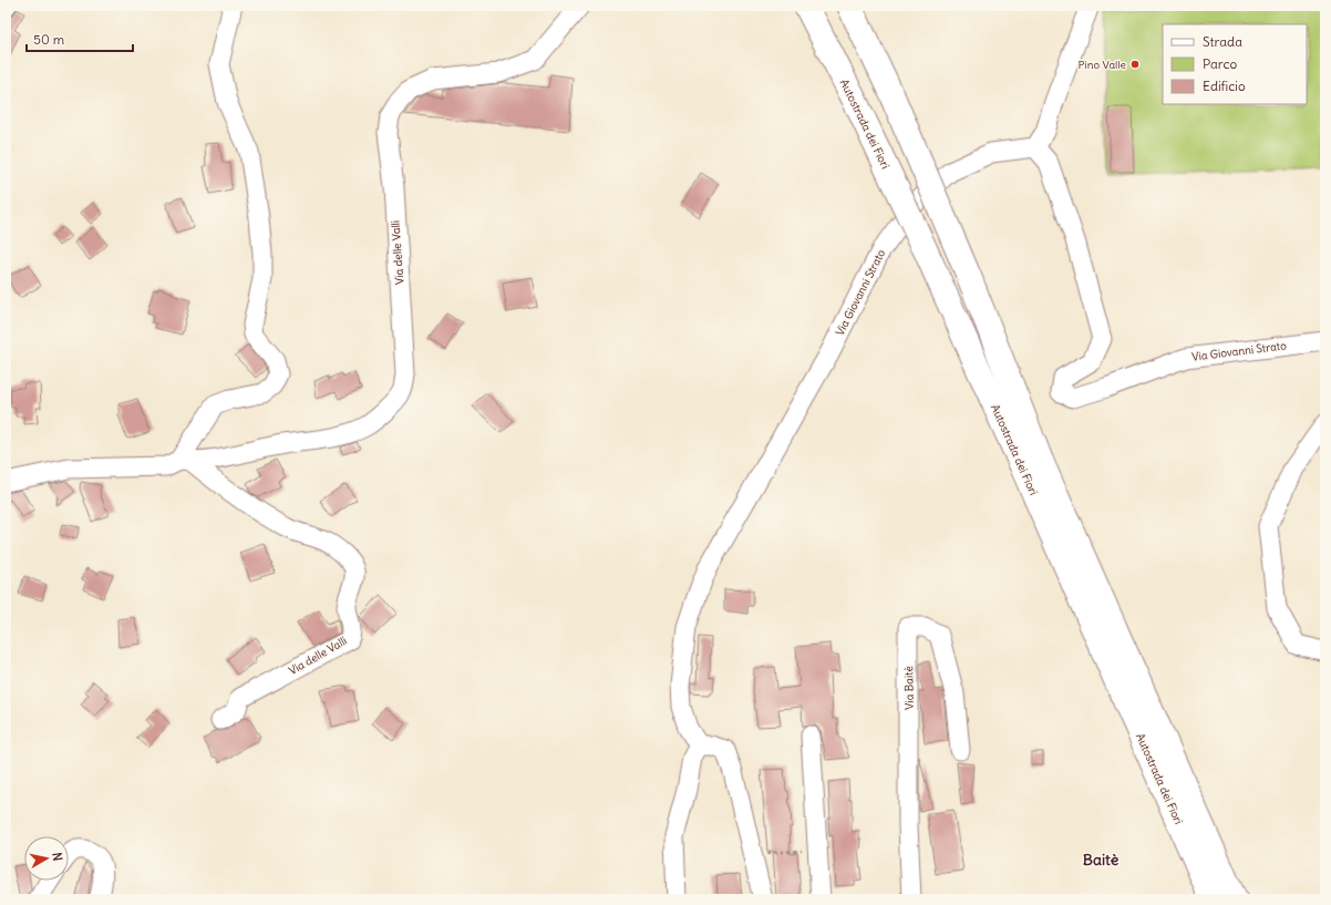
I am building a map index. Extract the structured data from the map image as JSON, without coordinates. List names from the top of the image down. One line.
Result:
{"streets":{"highway":["Autostrada dei Fiori"],"street":["Via delle Valli","Via Giovanni Strato","Via Baitè"]},"districts":["Baitè"],"places":["Pino Valle"],"legend":["Strada","Parco","Edificio"],"scale_bar":"50 m","north":"right"}
